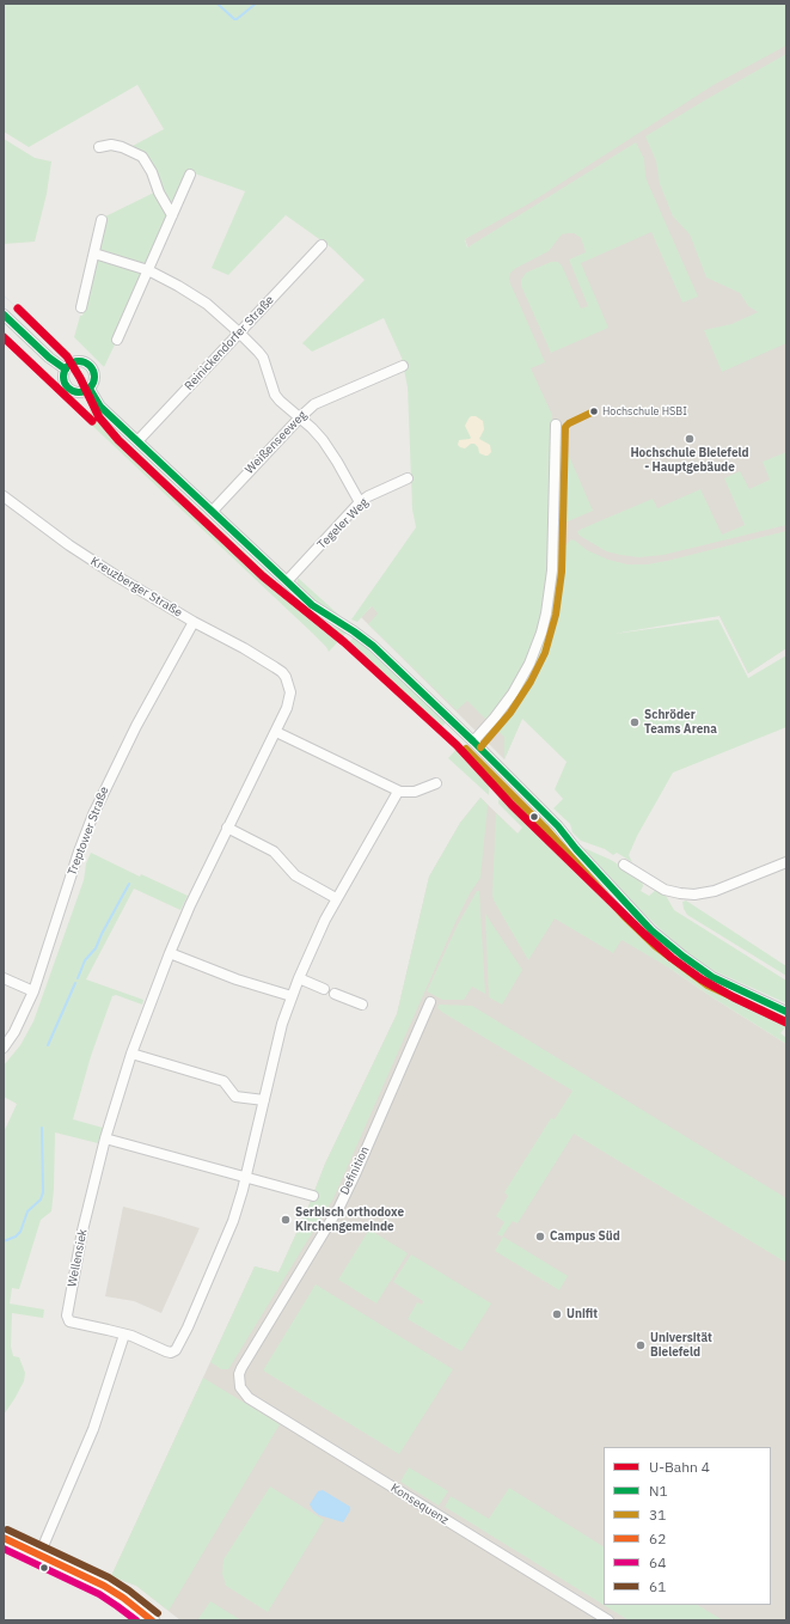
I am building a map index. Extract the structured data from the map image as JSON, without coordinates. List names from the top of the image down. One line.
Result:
{"streets":{"street":["Reinickendorfer Straße","Weißenseeweg","Tegeler Weg","Kreuzberger Straße","Treptower Straße","Definition","Wellensiek","Konsequenz"]},"crossings":[["Kreuzberger Straße","Treptower Straße"],["Kreuzberger Straße","Wellensiek"],["Definition","Konsequenz"]],"places":["Hochschule HSBI","Hochschule Bielefeld - Hauptgebäude","Schröder Teams Arena","Serbisch orthodoxe Kirchengemeinde","Campus Süd","Unifit","Universität Bielefeld"],"lines":["metro line 4","transit line N1","transit line 31","transit line 61","transit line 62","transit line 64"],"legend":["U-Bahn 4","N1","31","62","64","61"]}
